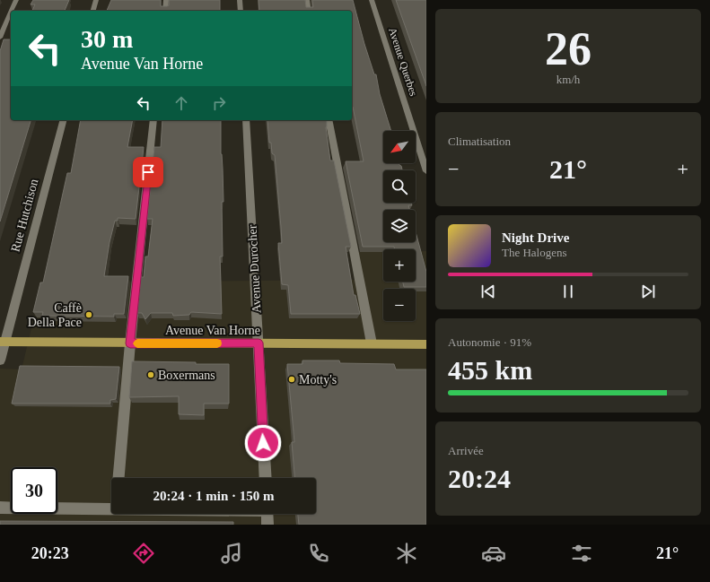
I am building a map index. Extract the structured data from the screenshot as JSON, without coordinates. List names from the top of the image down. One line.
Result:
{"streets":{"main road":["Avenue Van Horne"],"street":["Avenue Querbes","Rue Hutchison","Avenue Durocher"]},"crossings":[["Rue Hutchison","Avenue Van Horne"],["Avenue Durocher","Avenue Van Horne"]],"places":["Caffè Della Pace","Boxermans","Motty's"],"north":"bottom left","page":{"tile":[["26","km/h"],"Climatisation",["Autonomie · 91%","455 km"],["Arrivée","20:24"]],"turn":["30 m","Avenue Van Horne"],"map_buttons":["+","−"],"heat":["−","21°","+"],"song":["Night Drive","The Halogens"],"limit":"30","trip":"20:24 · 1 min · 150 m","tabs":["20:23","21°"]}}
